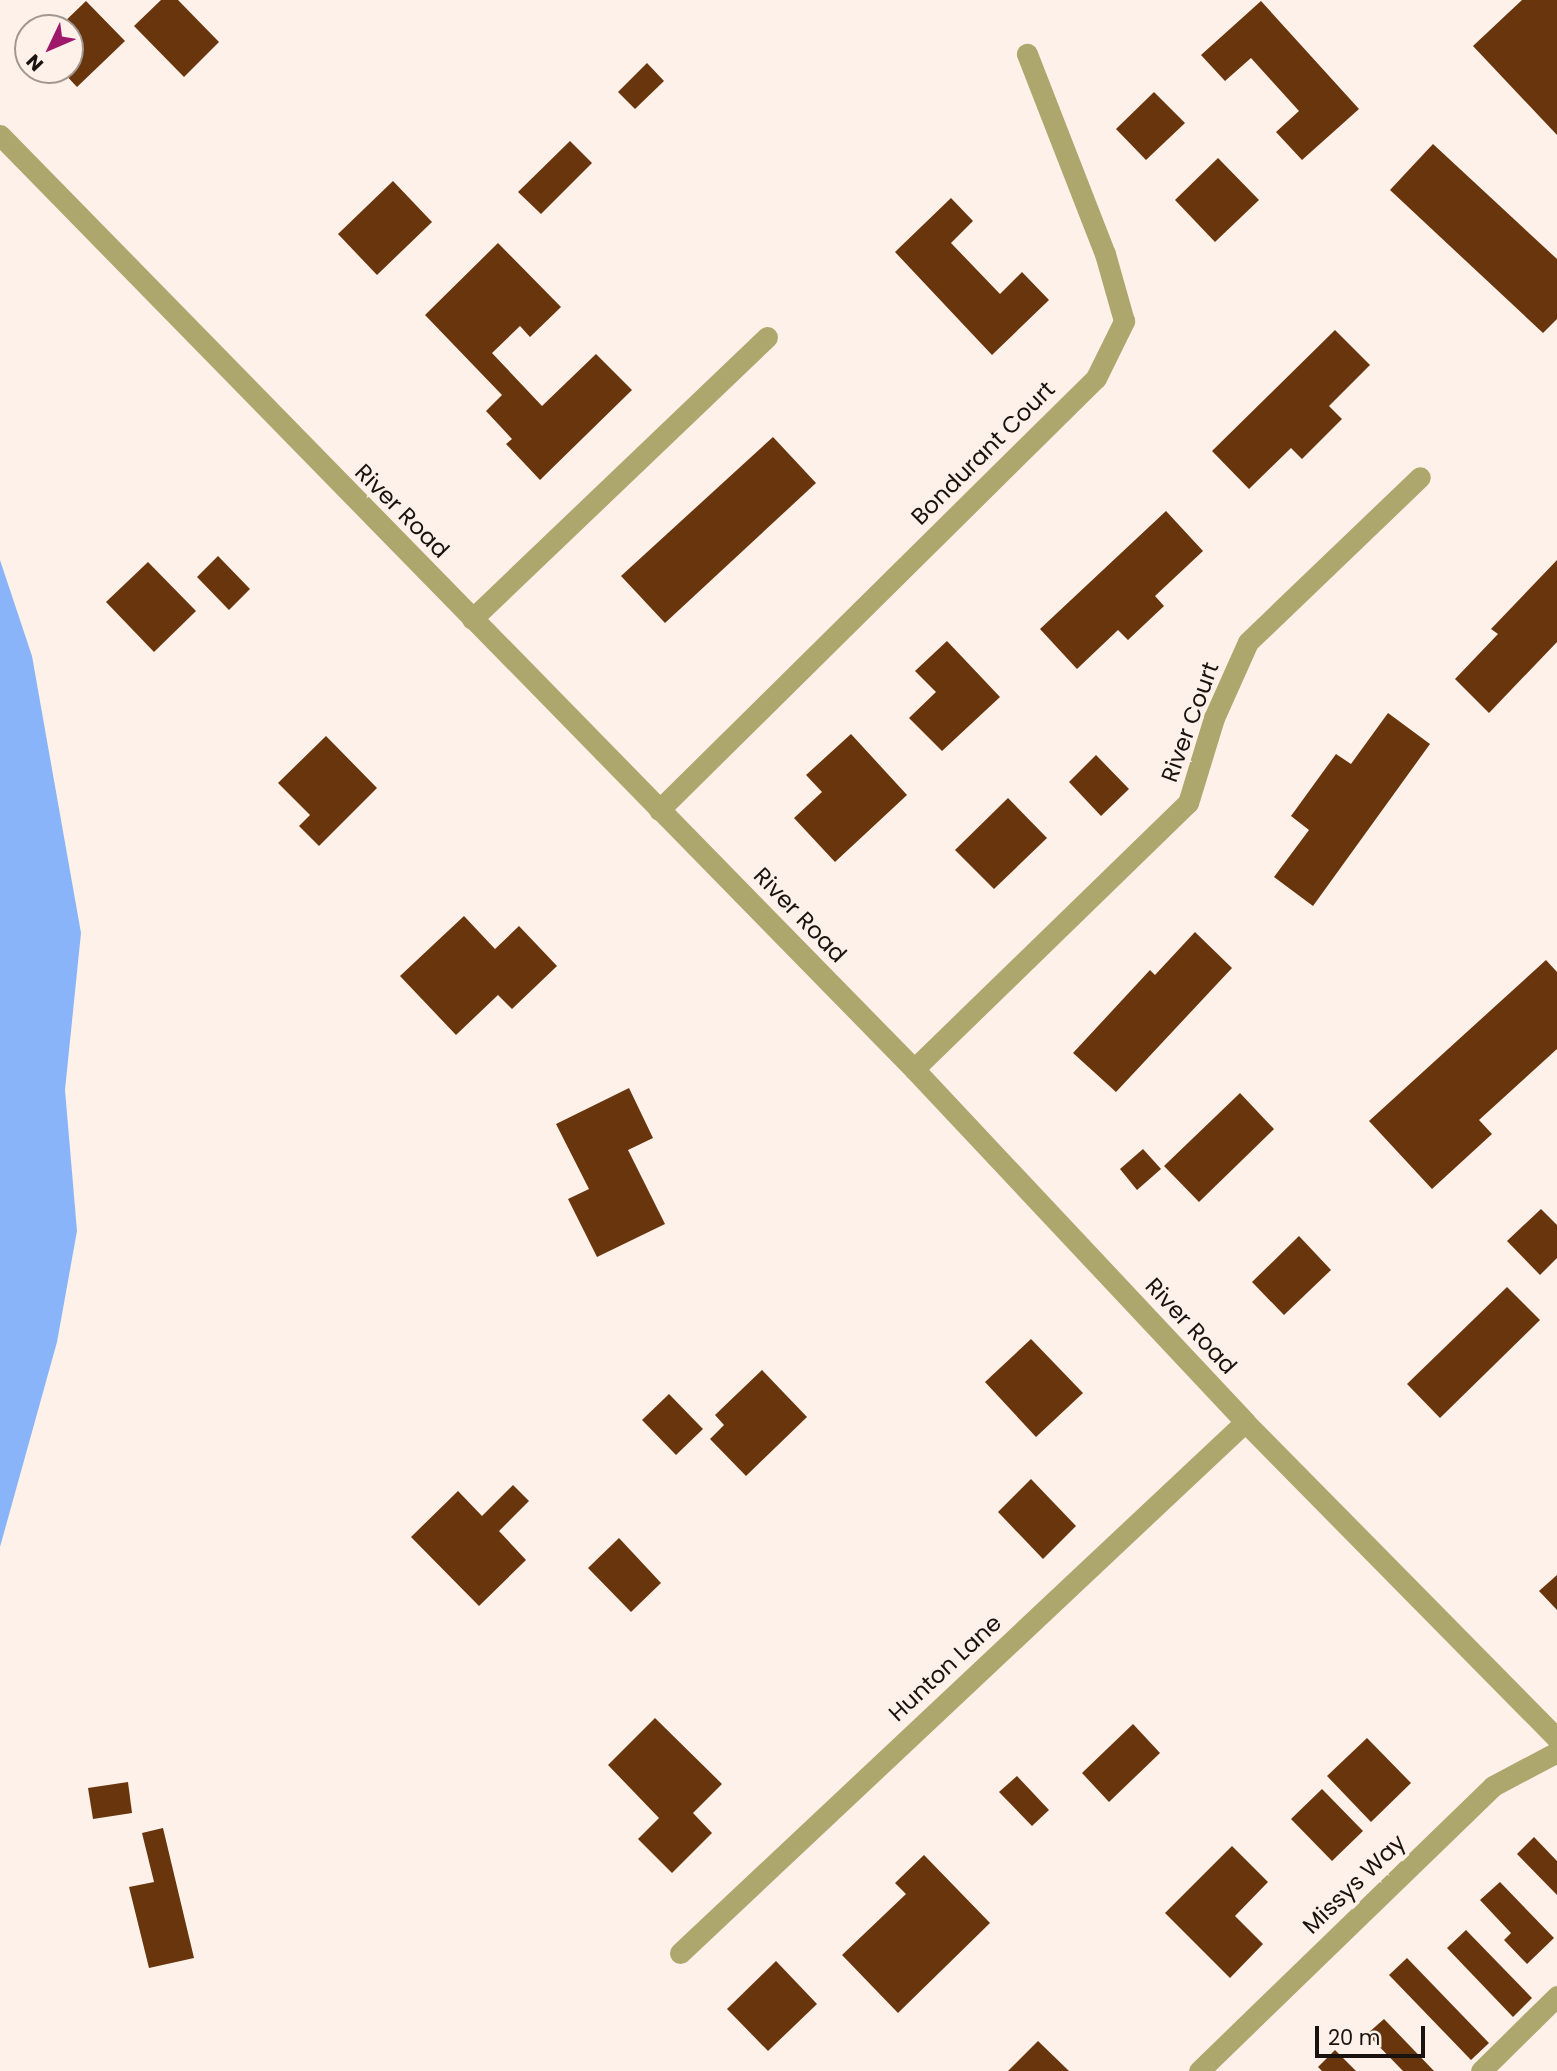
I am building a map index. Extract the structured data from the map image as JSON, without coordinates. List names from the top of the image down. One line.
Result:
{"streets":{"street":["Bondurant Court","River Road","River Court","Hunton Lane","Missys Way"]},"crossings":[["Bondurant Court","River Road"],["River Road","River Court"],["River Road","Hunton Lane"]],"scale_bar":"20 m","north":"bottom left"}
